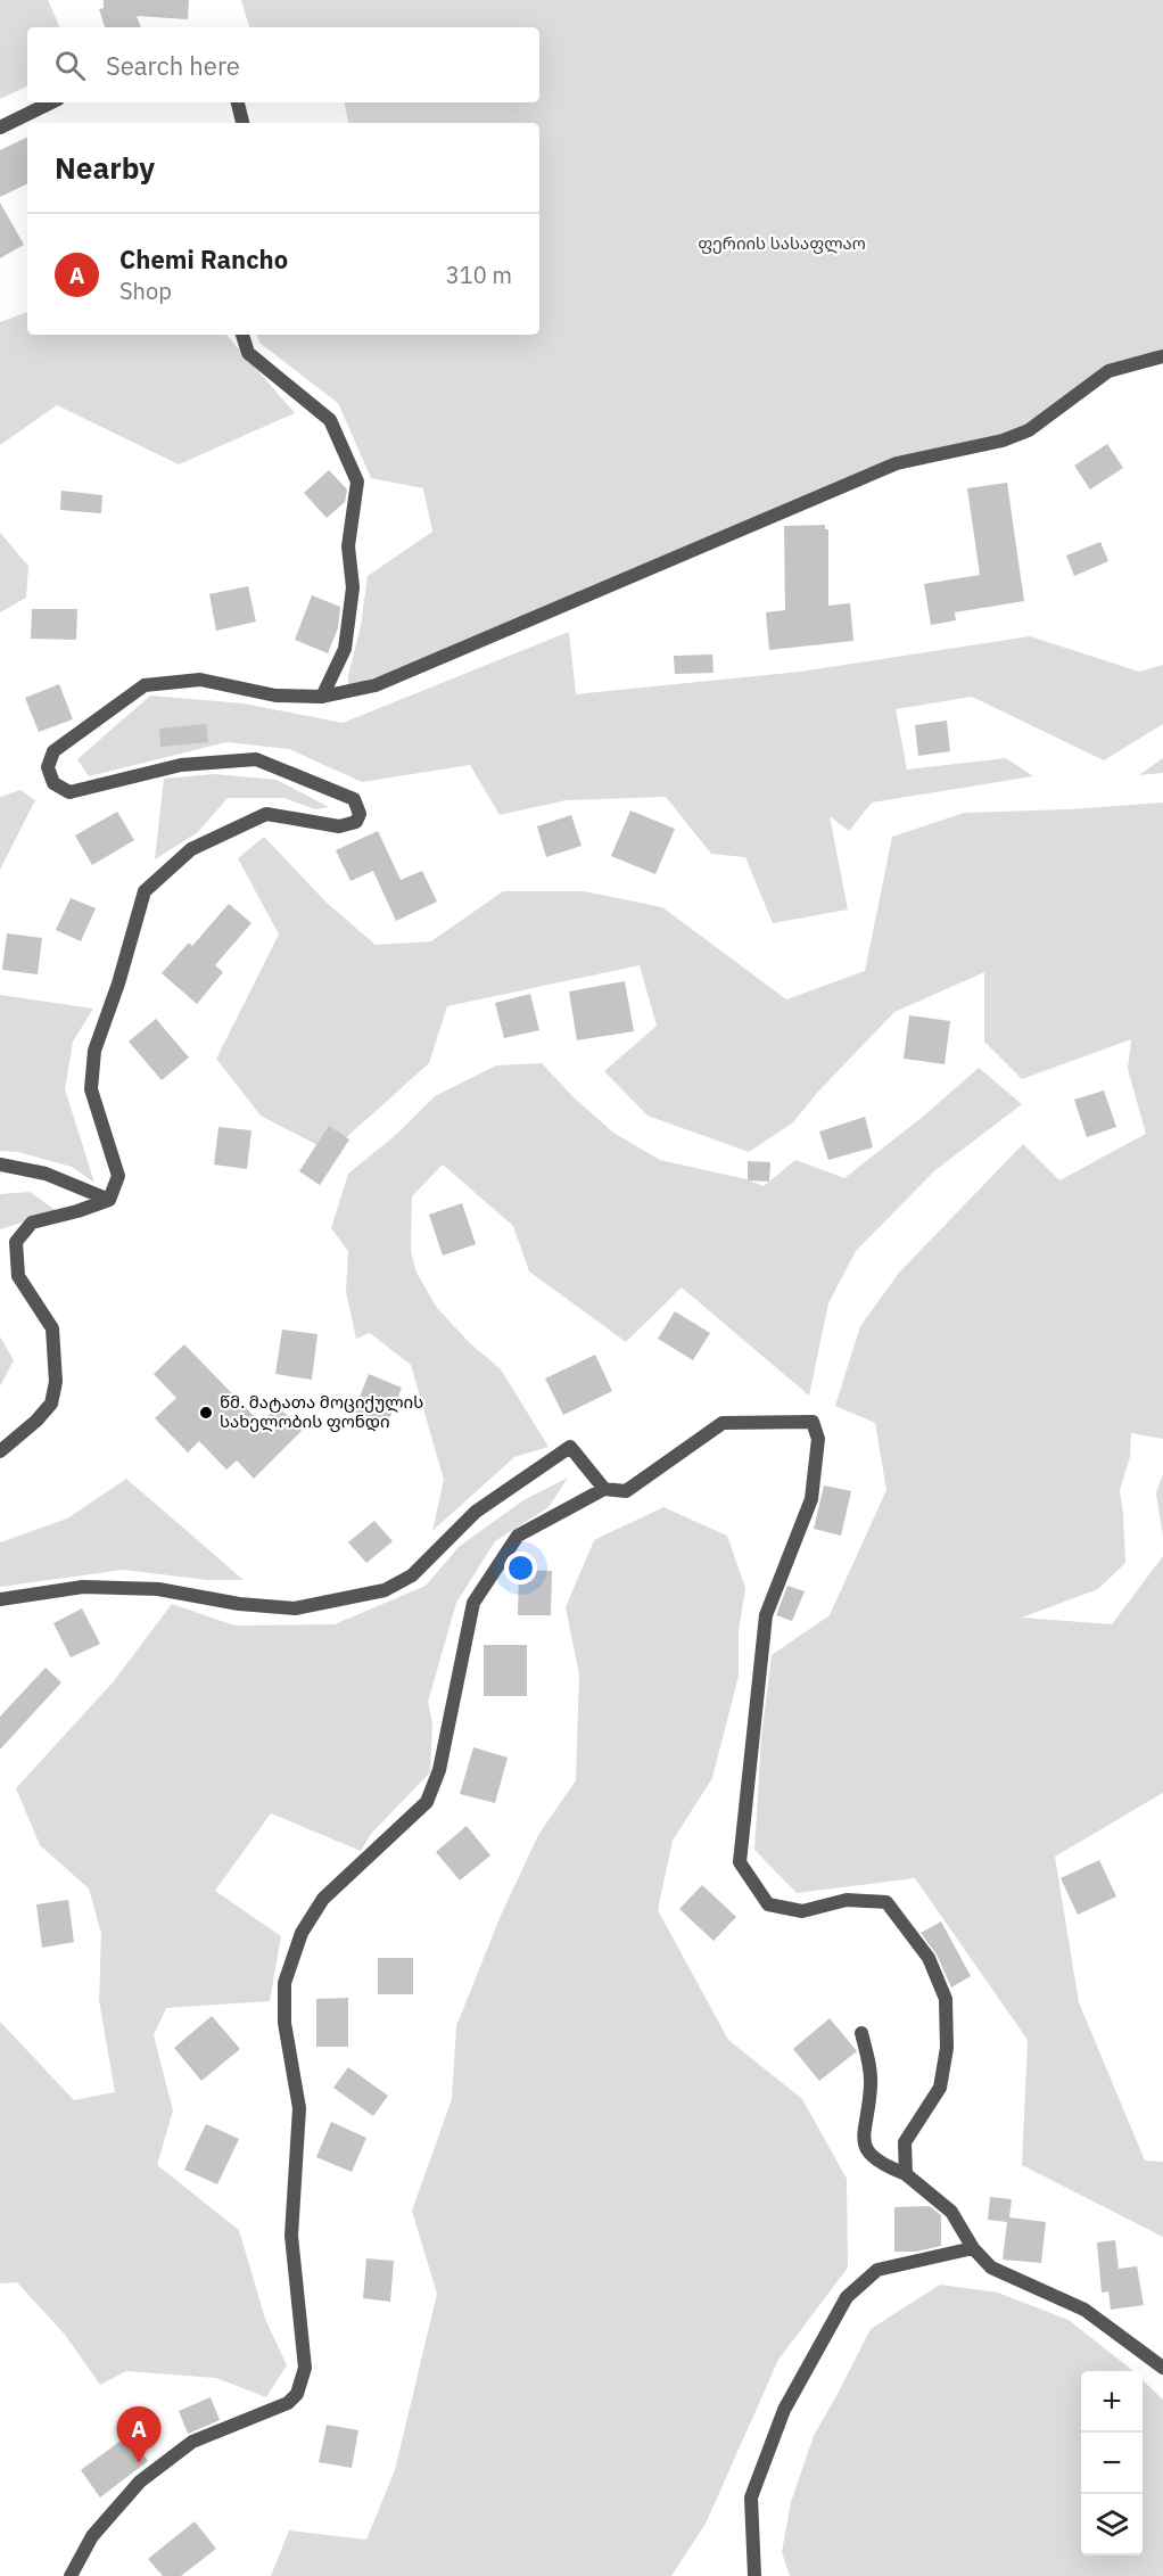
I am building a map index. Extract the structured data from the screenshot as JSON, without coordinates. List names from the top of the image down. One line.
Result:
{"parks":["ფერიის სასაფლაო"],"places":["წმ. მატათა მოციქულის სახელობის ფონდი"],"page":{"search":"Search here","heading":"Nearby","list":[{"mark":"A","name":"Chemi Rancho","note":"Shop","value":"310 m"}],"map_buttons":["+","−"],"pins":"A"}}
